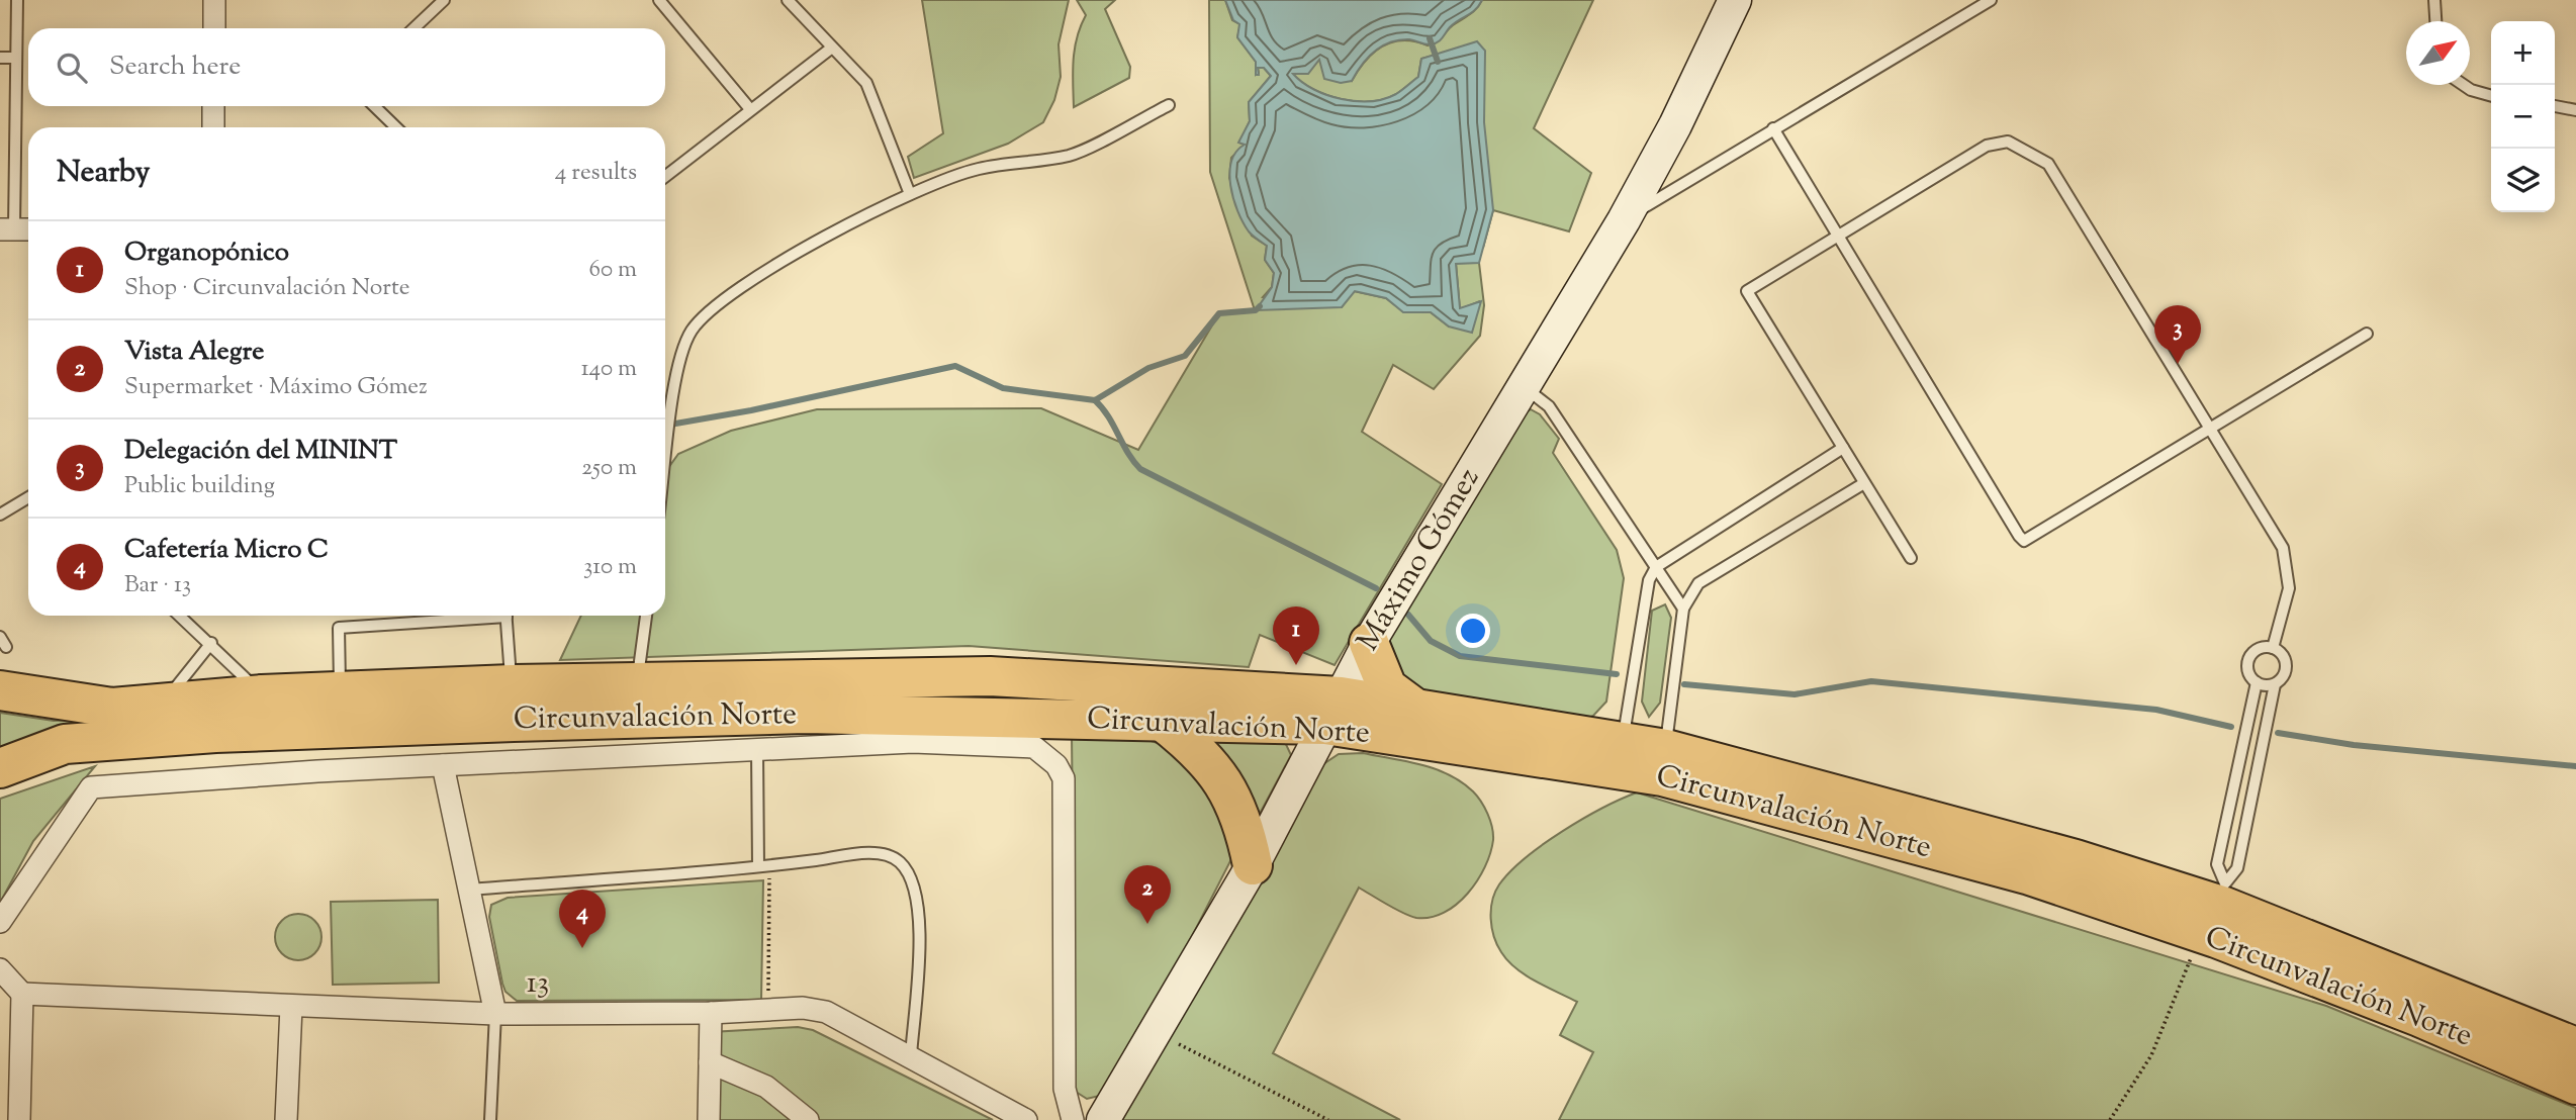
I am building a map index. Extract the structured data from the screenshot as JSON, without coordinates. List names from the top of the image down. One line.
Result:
{"streets":{"highway":["Circunvalación Norte"],"street":["Máximo Gómez","13"]},"crossings":[["Máximo Gómez","Circunvalación Norte"]],"north":"top right","page":{"map_buttons":["+","−"],"search":"Search here","heading":["Nearby","4 results"],"list":[{"mark":"1","name":"Organopónico","note":"Shop · Circunvalación Norte","value":"60 m"},{"mark":"2","name":"Vista Alegre","note":"Supermarket · Máximo Gómez","value":"140 m"},{"mark":"3","name":"Delegación del MININT","note":"Public building","value":"250 m"},{"mark":"4","name":"Cafetería Micro C","note":"Bar · 13","value":"310 m"}],"pins":["3","1","2","4"]}}
